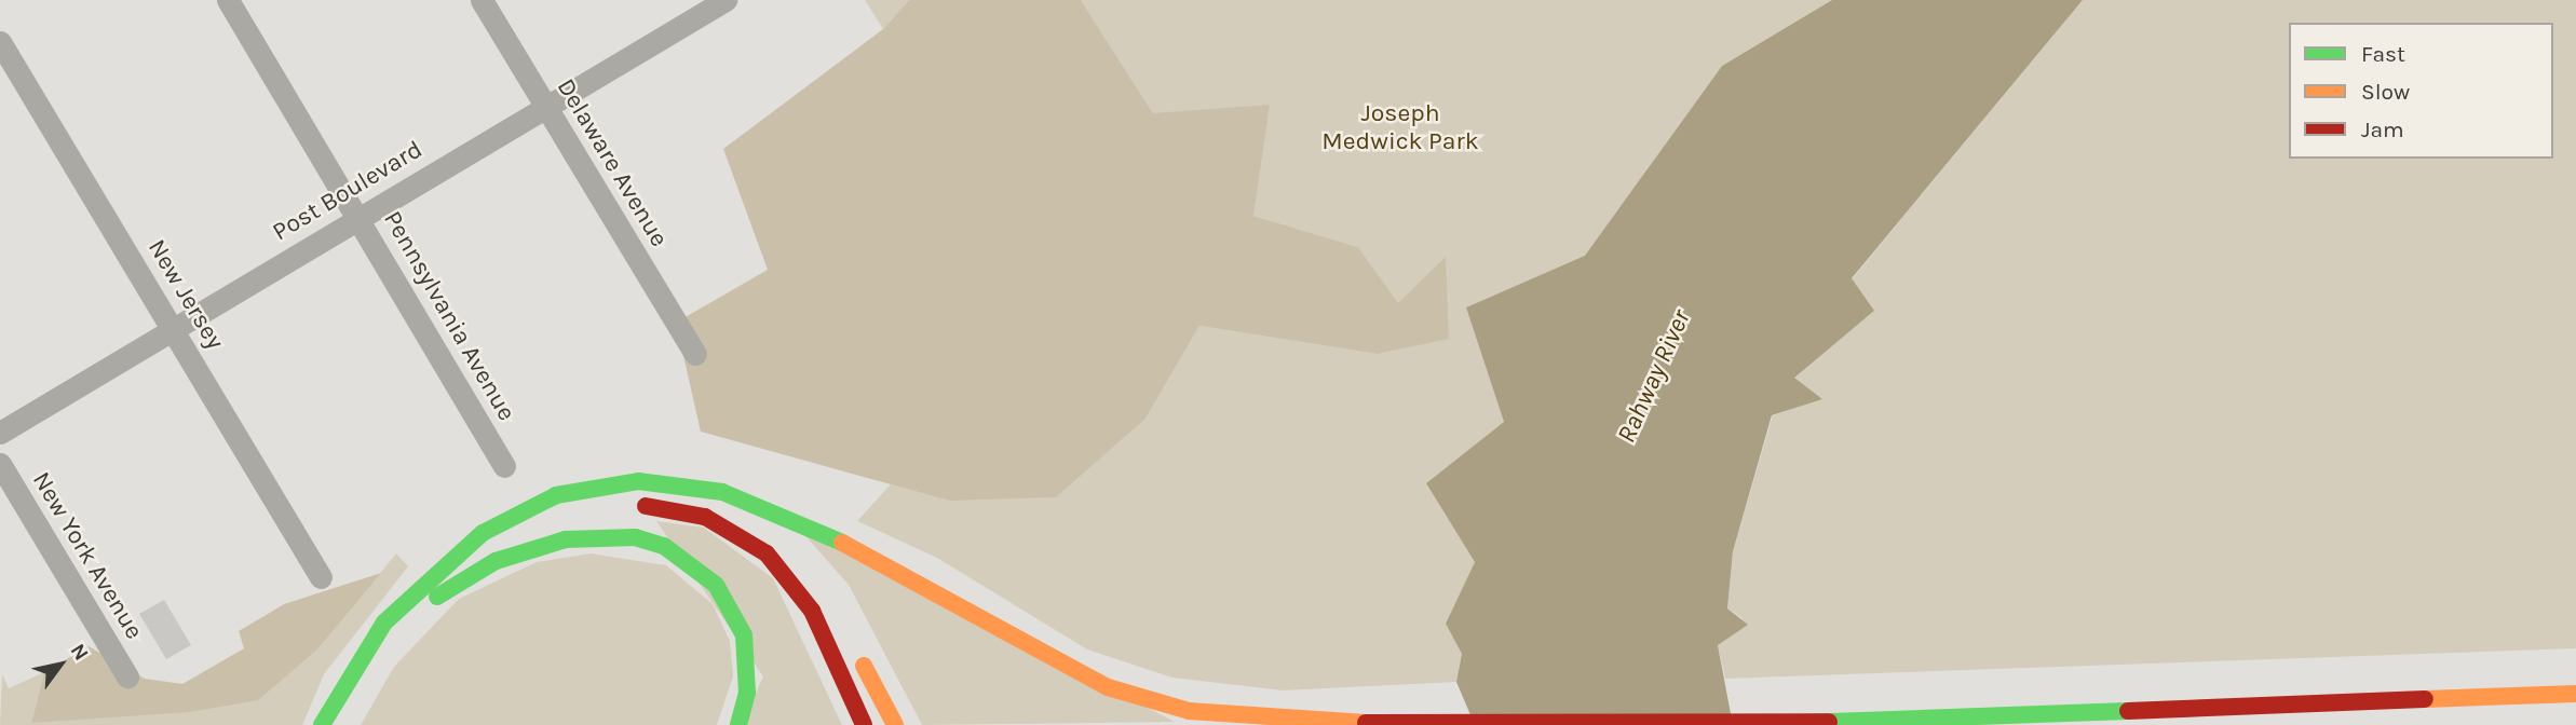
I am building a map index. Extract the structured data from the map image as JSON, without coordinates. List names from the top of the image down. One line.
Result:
{"streets":{"street":["Delaware Avenue","Post Boulevard","New Jersey","Pennsylvania Avenue","New York Avenue"]},"crossings":[["Delaware Avenue","Post Boulevard"],["Post Boulevard","New Jersey"],["Post Boulevard","Pennsylvania Avenue"]],"water":["Rahway River"],"parks":["Joseph Medwick Park"],"legend":["Fast","Slow","Jam"],"north":"top right"}
